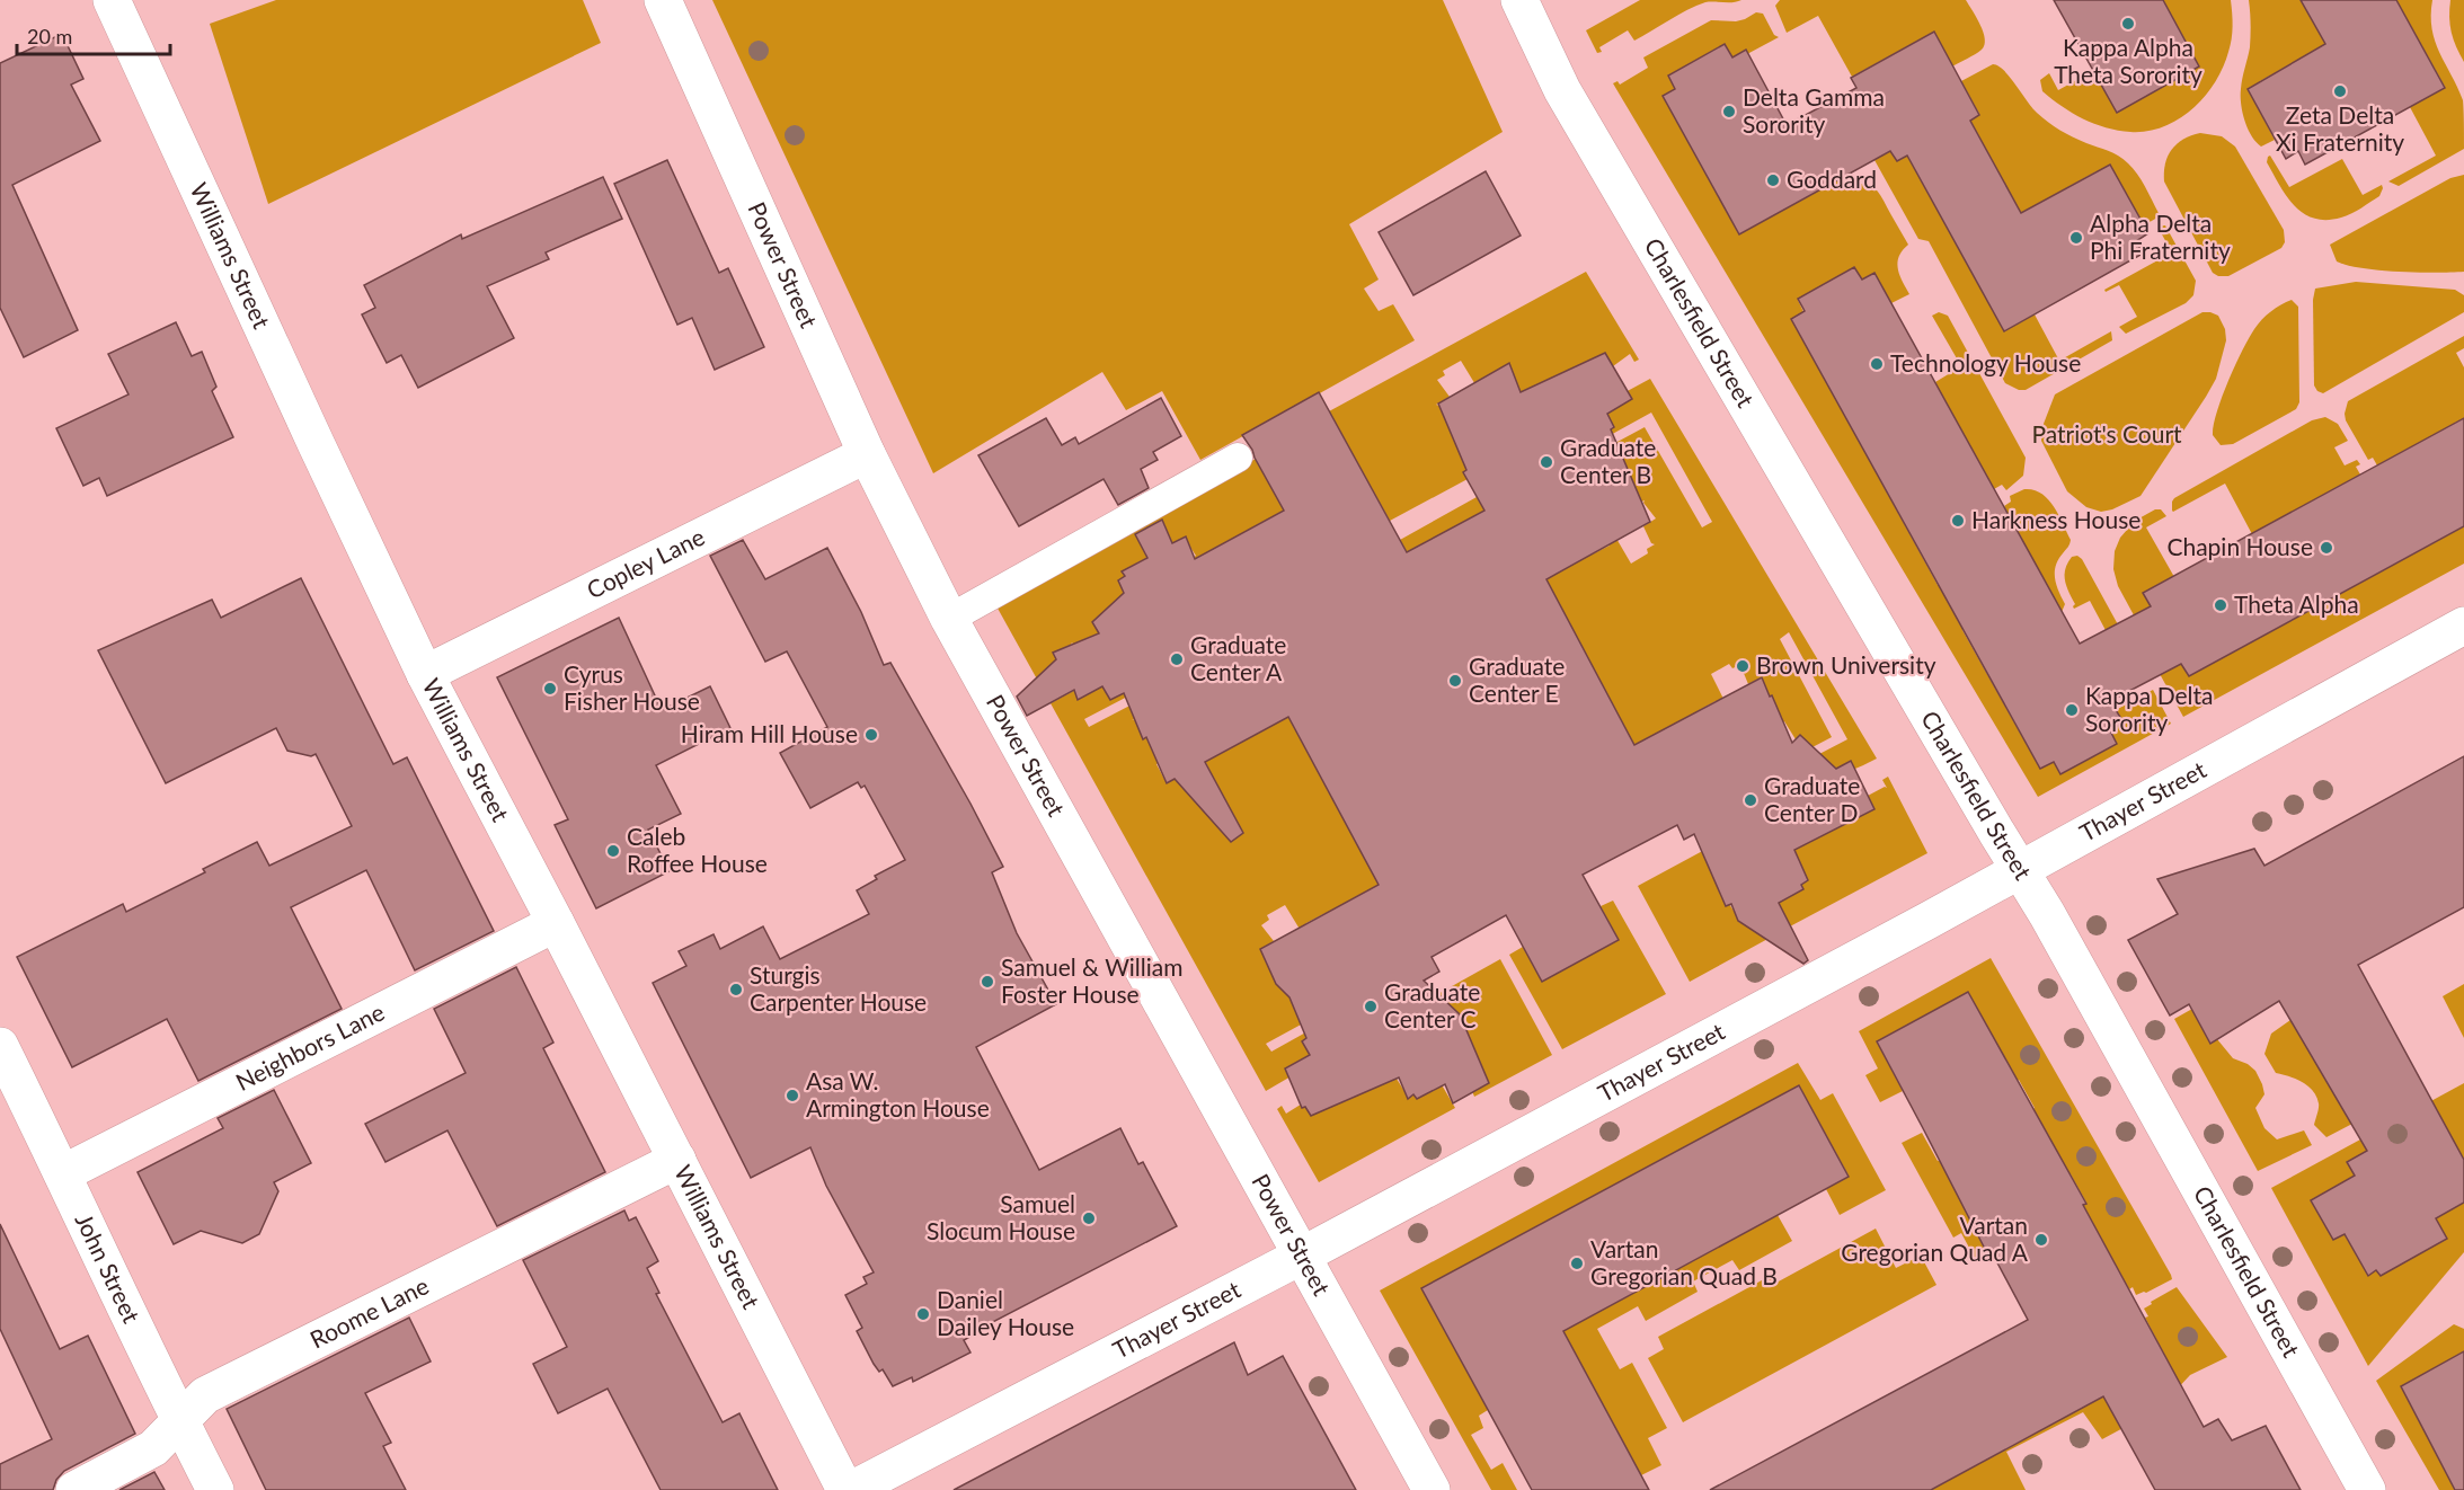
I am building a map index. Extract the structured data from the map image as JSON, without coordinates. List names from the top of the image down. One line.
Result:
{"streets":{"street":["Williams Street","Power Street","Charlesfield Street","Copley Lane","Thayer Street","Neighbors Lane","John Street","Roome Lane"]},"crossings":[["Williams Street","Copley Lane"],["Williams Street","Neighbors Lane"],["Williams Street","Roome Lane"],["Power Street","Copley Lane"],["Power Street","Thayer Street"],["Charlesfield Street","Thayer Street"],["Neighbors Lane","John Street"],["John Street","Roome Lane"]],"parks":["Patriot's Court"],"places":["Kappa Alpha Theta Sorority","Zeta Delta Xi Fraternity","Delta Gamma Sorority","Goddard","Alpha Delta Phi Fraternity","Technology House","Graduate Center B","Harkness House","Chapin House","Theta Alpha","Graduate Center A","Brown University","Graduate Center E","Cyrus Fisher House","Kappa Delta Sorority","Hiram Hill House","Graduate Center D","Caleb Roffee House","Samuel & William Foster House","Sturgis Carpenter House","Graduate Center C","Asa W. Armington House","Samuel Slocum House","Vartan Gregorian Quad A","Vartan Gregorian Quad B","Daniel Dailey House"],"scale_bar":"20 m"}
